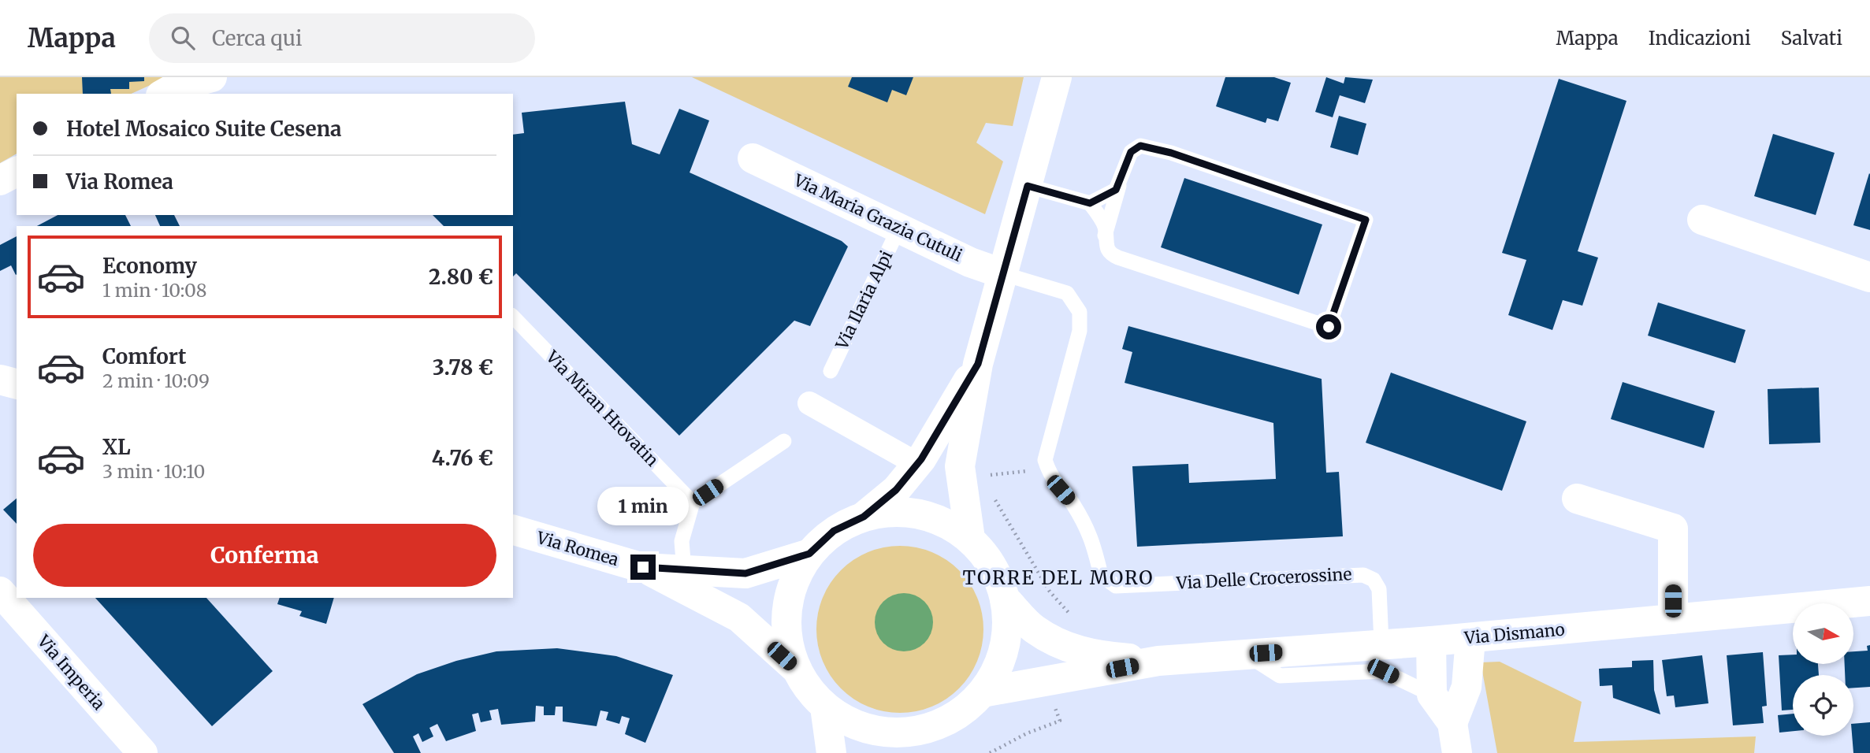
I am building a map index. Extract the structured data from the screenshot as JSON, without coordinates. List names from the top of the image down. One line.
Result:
{"streets":{"main road":["Via Maria Grazia Cutuli","Via Romea","Via Dismano","Via Imperia"],"lane":["Via Ilaria Alpi","Via Miran Hrovatin","Via Delle Crocerossine"]},"crossings":[["Via Maria Grazia Cutuli","Via Ilaria Alpi"],["Via Delle Crocerossine","Via Dismano"]],"districts":["TORRE DEL MORO"],"north":"right","page":{"header":"Mappa","search":"Cerca qui","nav":["Mappa","Indicazioni","Salvati"],"banner":["Hotel Mosaico Suite Cesena","Via Romea"],"list":[{"name":"Economy","note":"1 min · 10:08","value":"2.80 €"},{"name":"Comfort","note":"2 min · 10:09","value":"3.78 €"},{"name":"XL","note":"3 min · 10:10","value":"4.76 €"}],"bubble":"1 min","buttons":"Conferma"}}
